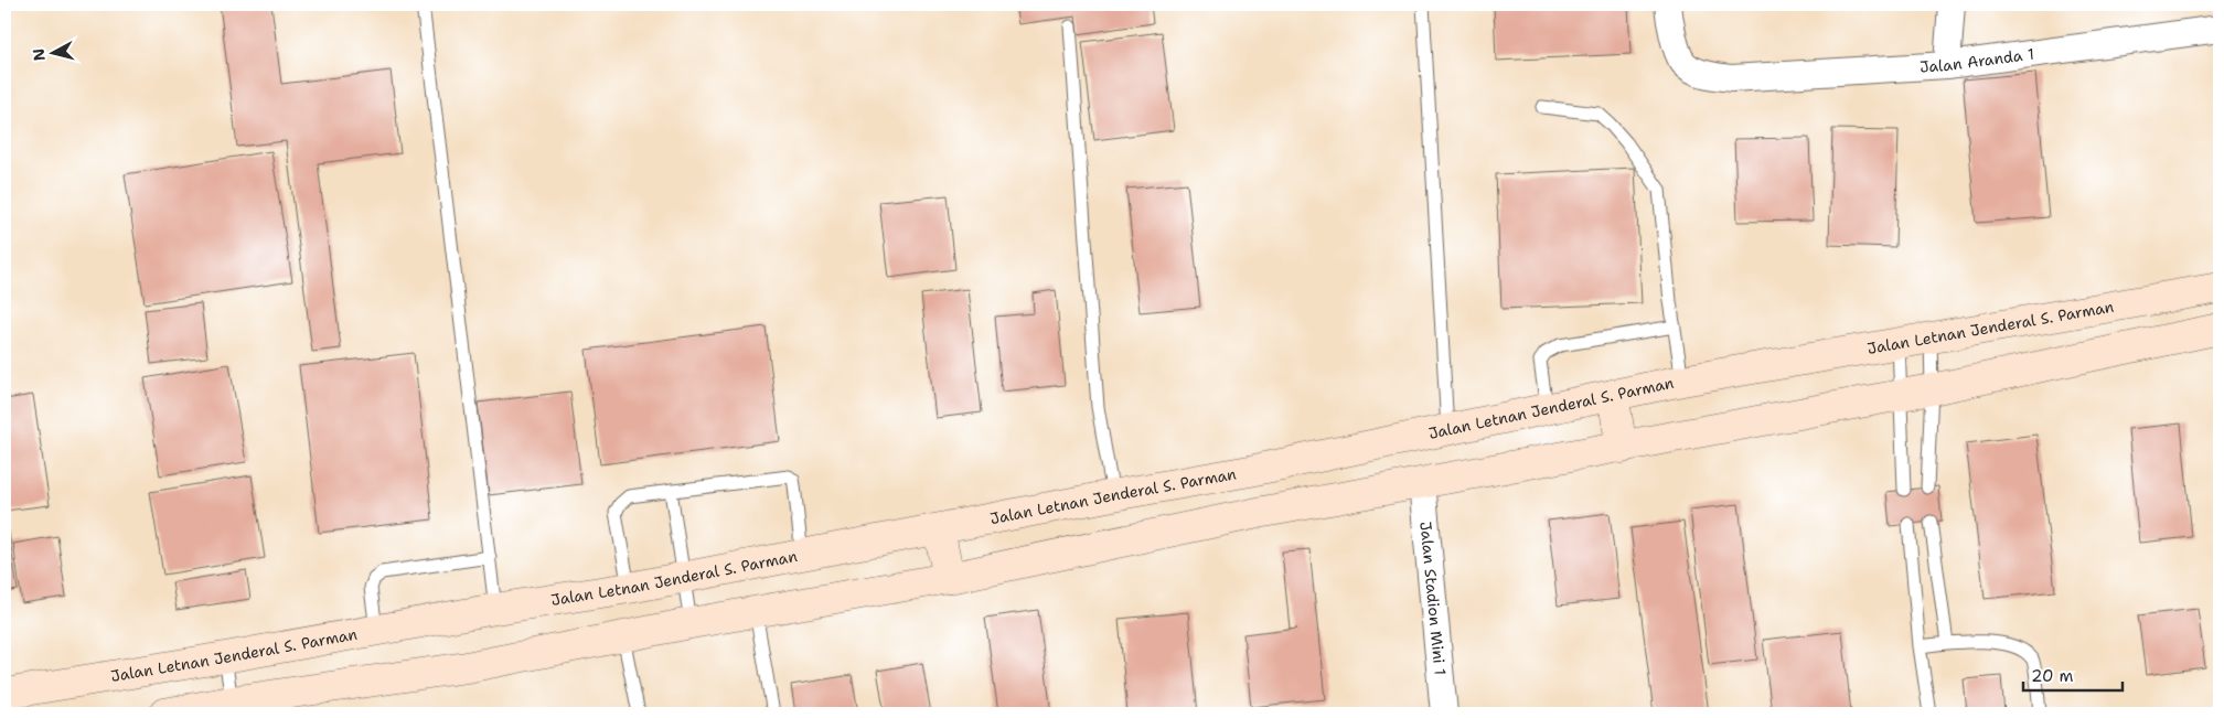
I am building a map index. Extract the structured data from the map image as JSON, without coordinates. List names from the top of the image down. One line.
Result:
{"streets":{"street":["Jalan Aranda 1","Jalan Letnan Jenderal S. Parman","Jalan Stadion Mini 1"]},"scale_bar":"20 m","north":"left"}
